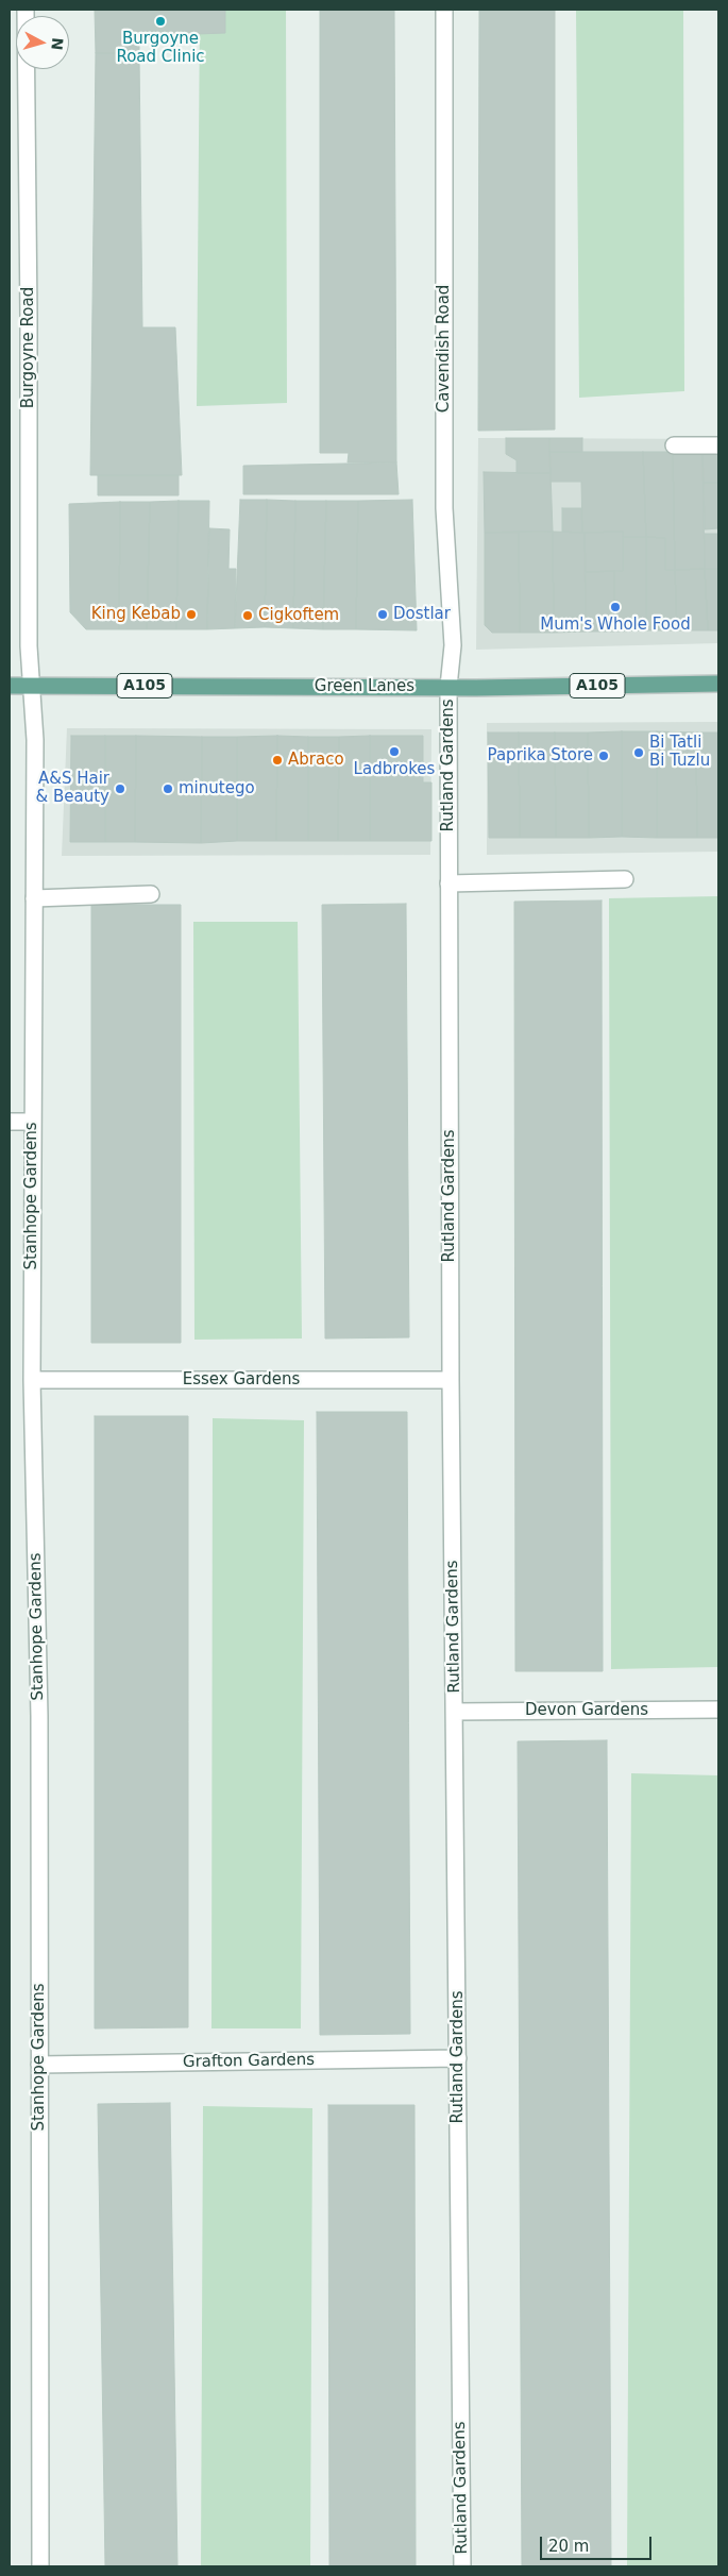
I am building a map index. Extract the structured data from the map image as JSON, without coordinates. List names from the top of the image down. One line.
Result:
{"streets":{"main road":["A105","Green Lanes"],"street":["Burgoyne Road","Cavendish Road","Rutland Gardens","Stanhope Gardens","Essex Gardens","Devon Gardens","Grafton Gardens"]},"crossings":[["Burgoyne Road","Green Lanes"],["Burgoyne Road","Stanhope Gardens"],["Cavendish Road","Green Lanes"],["Cavendish Road","Rutland Gardens"],["Green Lanes","Rutland Gardens"],["Green Lanes","Stanhope Gardens"],["Rutland Gardens","Essex Gardens"],["Rutland Gardens","Devon Gardens"],["Rutland Gardens","Grafton Gardens"],["Stanhope Gardens","Essex Gardens"],["Stanhope Gardens","Grafton Gardens"]],"places":["Burgoyne Road Clinic","Mum's Whole Food","King Kebab","Dostlar","Cigkoftem","Ladbrokes","Bi Tatli Bi Tuzlu","Paprika Store","Abraco","A&S Hair & Beauty","minutego"],"scale_bar":"20 m","north":"right"}
